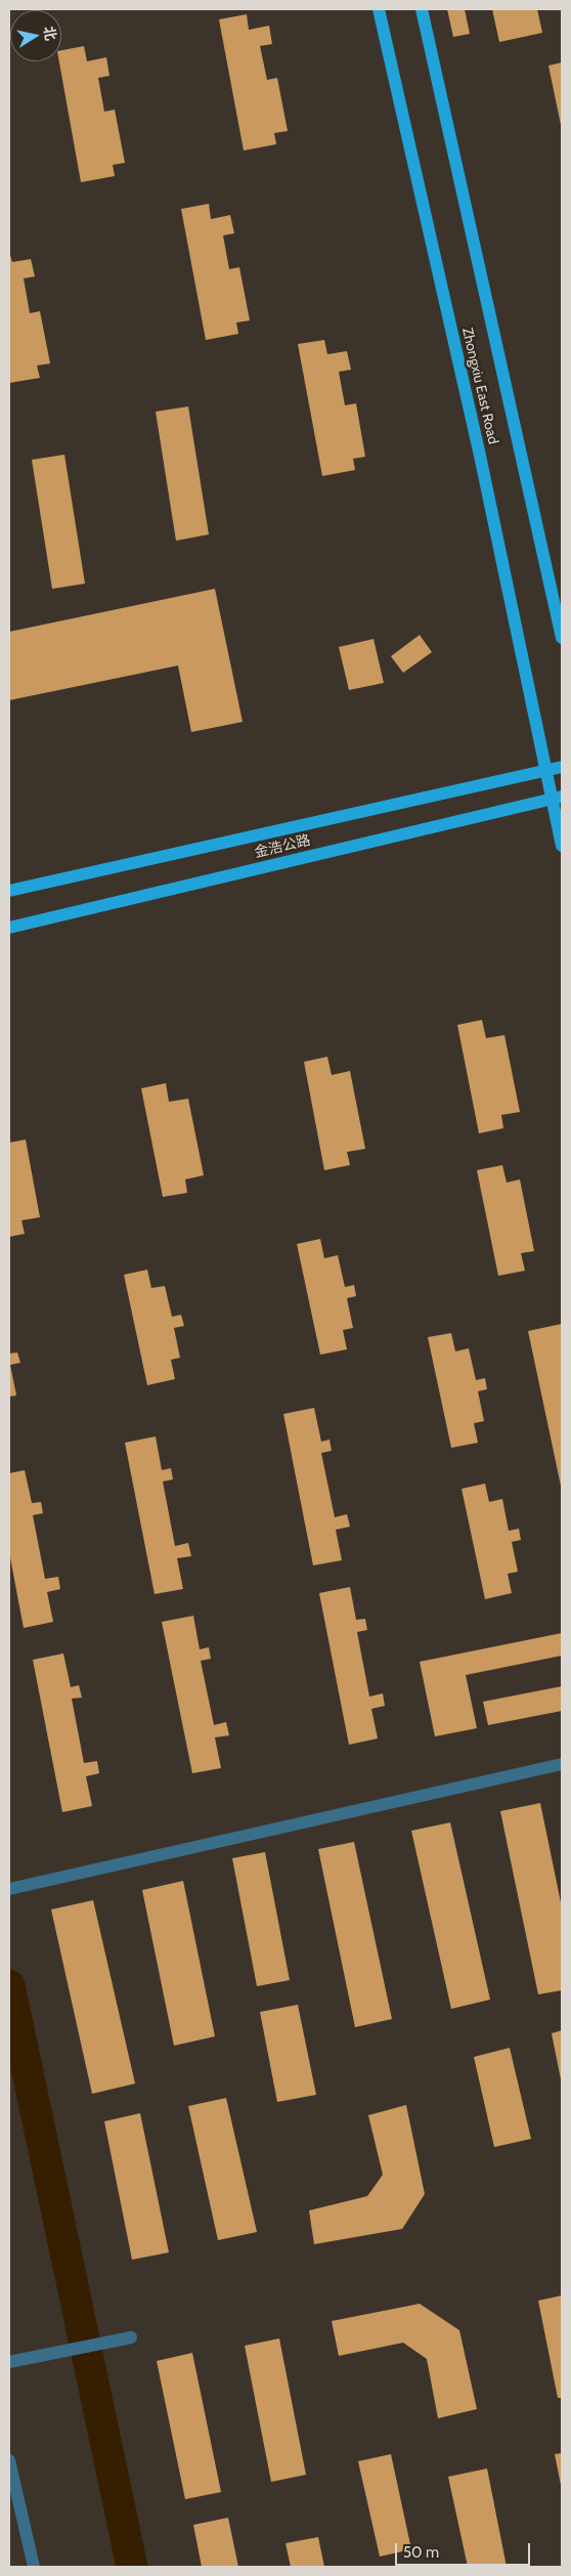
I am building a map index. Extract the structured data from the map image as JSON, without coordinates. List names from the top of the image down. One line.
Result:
{"streets":{"main road":["Zhongxiu East Road","金浩公路"]},"crossings":[["Zhongxiu East Road","金浩公路"]],"scale_bar":"50 m","north":"right"}
